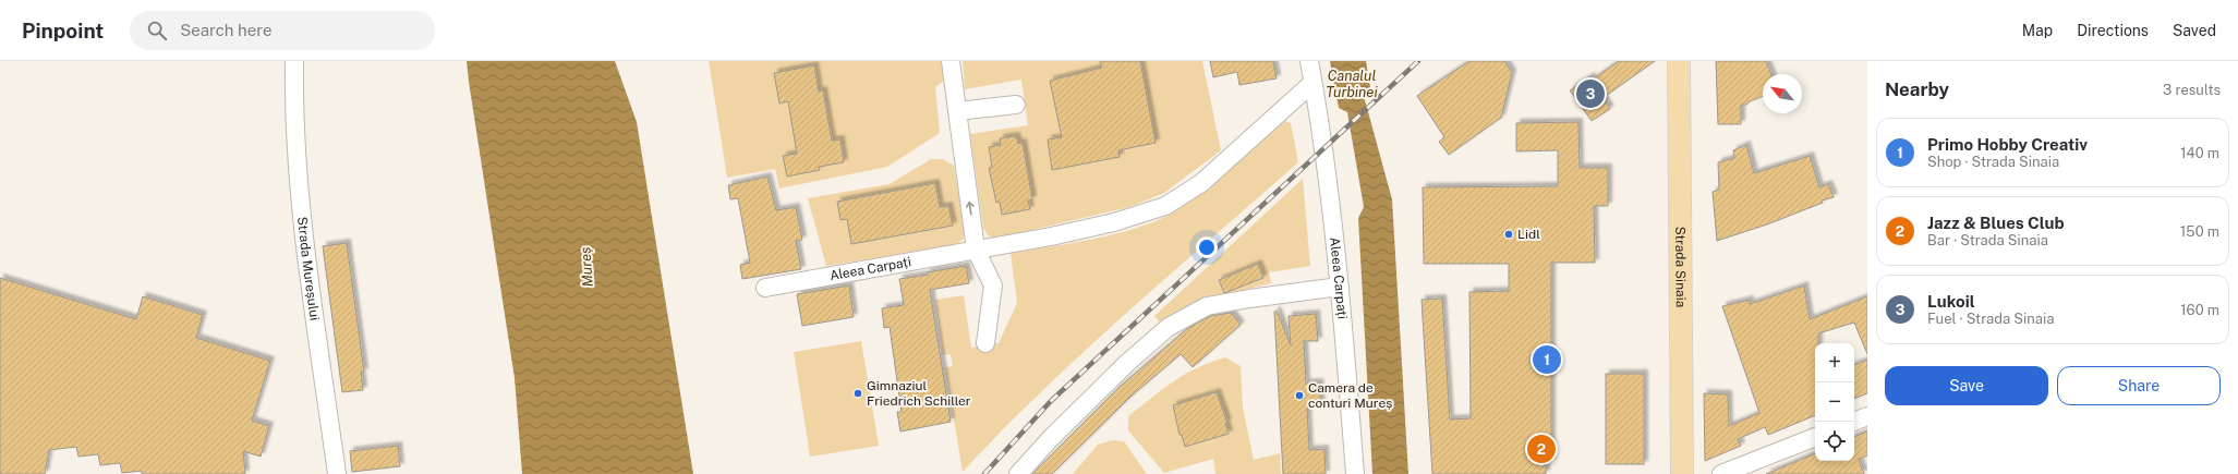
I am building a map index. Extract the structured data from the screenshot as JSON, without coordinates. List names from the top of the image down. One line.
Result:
{"streets":{"main road":["Strada Sinaia"],"street":["Strada Mureșului","Aleea Carpați"]},"water":["Canalul Turbinei","Mureș"],"places":["Lidl","Gimnaziul Friedrich Schiller","Camera de conturi Mureș"],"north":"top left","page":{"header":"Pinpoint","search":"Search here","nav":["Map","Directions","Saved"],"heading":["Nearby","3 results"],"pins":["3","1","2"],"list":[{"mark":"1","name":"Primo Hobby Creativ","note":"Shop · Strada Sinaia","value":"140 m"},{"mark":"2","name":"Jazz & Blues Club","note":"Bar · Strada Sinaia","value":"150 m"},{"mark":"3","name":"Lukoil","note":"Fuel · Strada Sinaia","value":"160 m"}],"map_buttons":["+","−"],"buttons":["Save","Share"]}}
